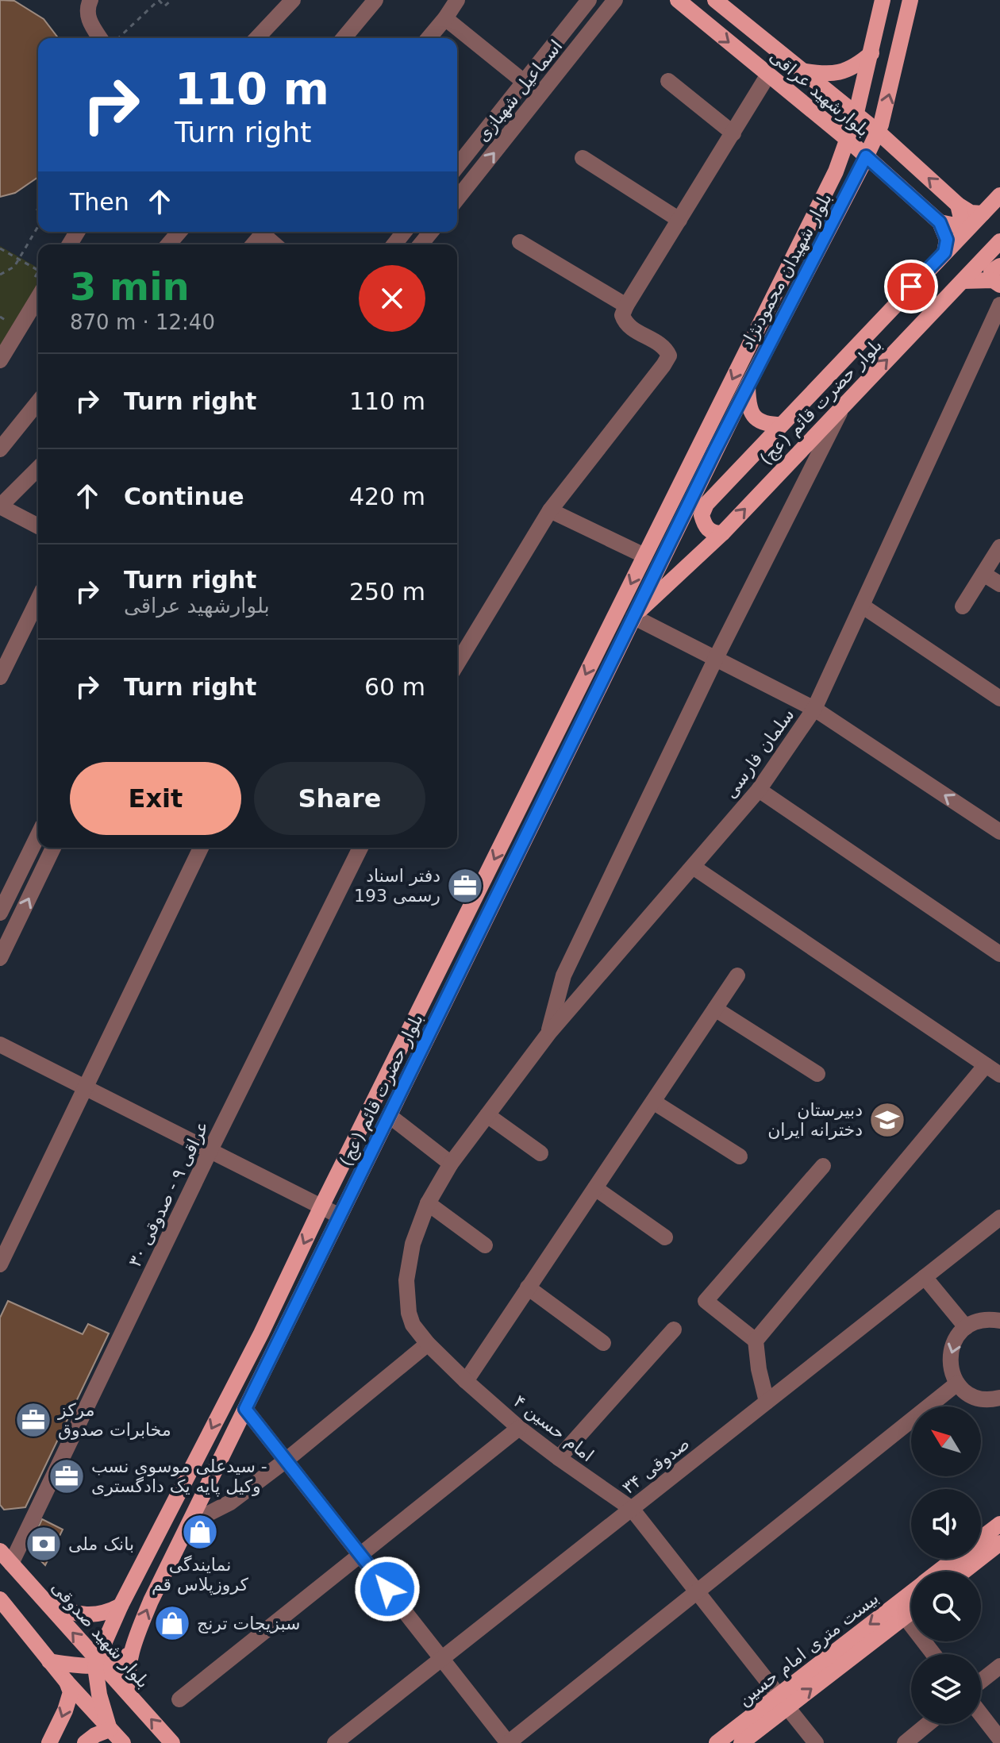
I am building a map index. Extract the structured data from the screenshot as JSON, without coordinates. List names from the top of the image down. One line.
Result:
{"streets":{"main road":["بلوارشهید عراقی","بلوار شهیدان محمودنژاد","بلوار حضرت قائم (عج)","بلوار شهید صدوقی","بیست متری امام حسین"],"street":["اسماعیل شهبازی","سلمان فارسی","عراقی ۹ - صدوقی ۳۰","امام حسین ۴","صدوقی ۳۴"]},"crossings":[["بلوارشهید عراقی","بلوار شهیدان محمودنژاد"],["بلوارشهید عراقی","بلوار حضرت قائم (عج)"],["بلوار شهیدان محمودنژاد","بلوار حضرت قائم (عج)"],["بلوار حضرت قائم (عج)","بلوار شهید صدوقی"],["سلمان فارسی","امام حسین ۴"],["عراقی ۹ - صدوقی ۳۰","بلوار شهید صدوقی"],["امام حسین ۴","صدوقی ۳۴"],["امام حسین ۴","بیست متری امام حسین"]],"places":{"office":["دفتر اسناد رسمی 193","مرکز مخابرات صدوق","سیدعلی موسوی نسب - وکیل پایه یک دادگستری"],"school or university":["دبیرستان دخترانه ایران"],"shop":["نمایندگی کروزپلاس قم","سبزیجات ترنج"],"bank":["بانک ملی"]},"north":"top left","page":{"turn":["110 m","Turn right"],"then":"Then","heading":["3 min","870 m · 12:40"],"list":[{"name":"Turn right","value":"110 m"},{"name":"Continue","value":"420 m"},{"name":"Turn right","note":"بلوارشهید عراقی","value":"250 m"},{"name":"Turn right","value":"60 m"}],"buttons":["Exit","Share"]}}
